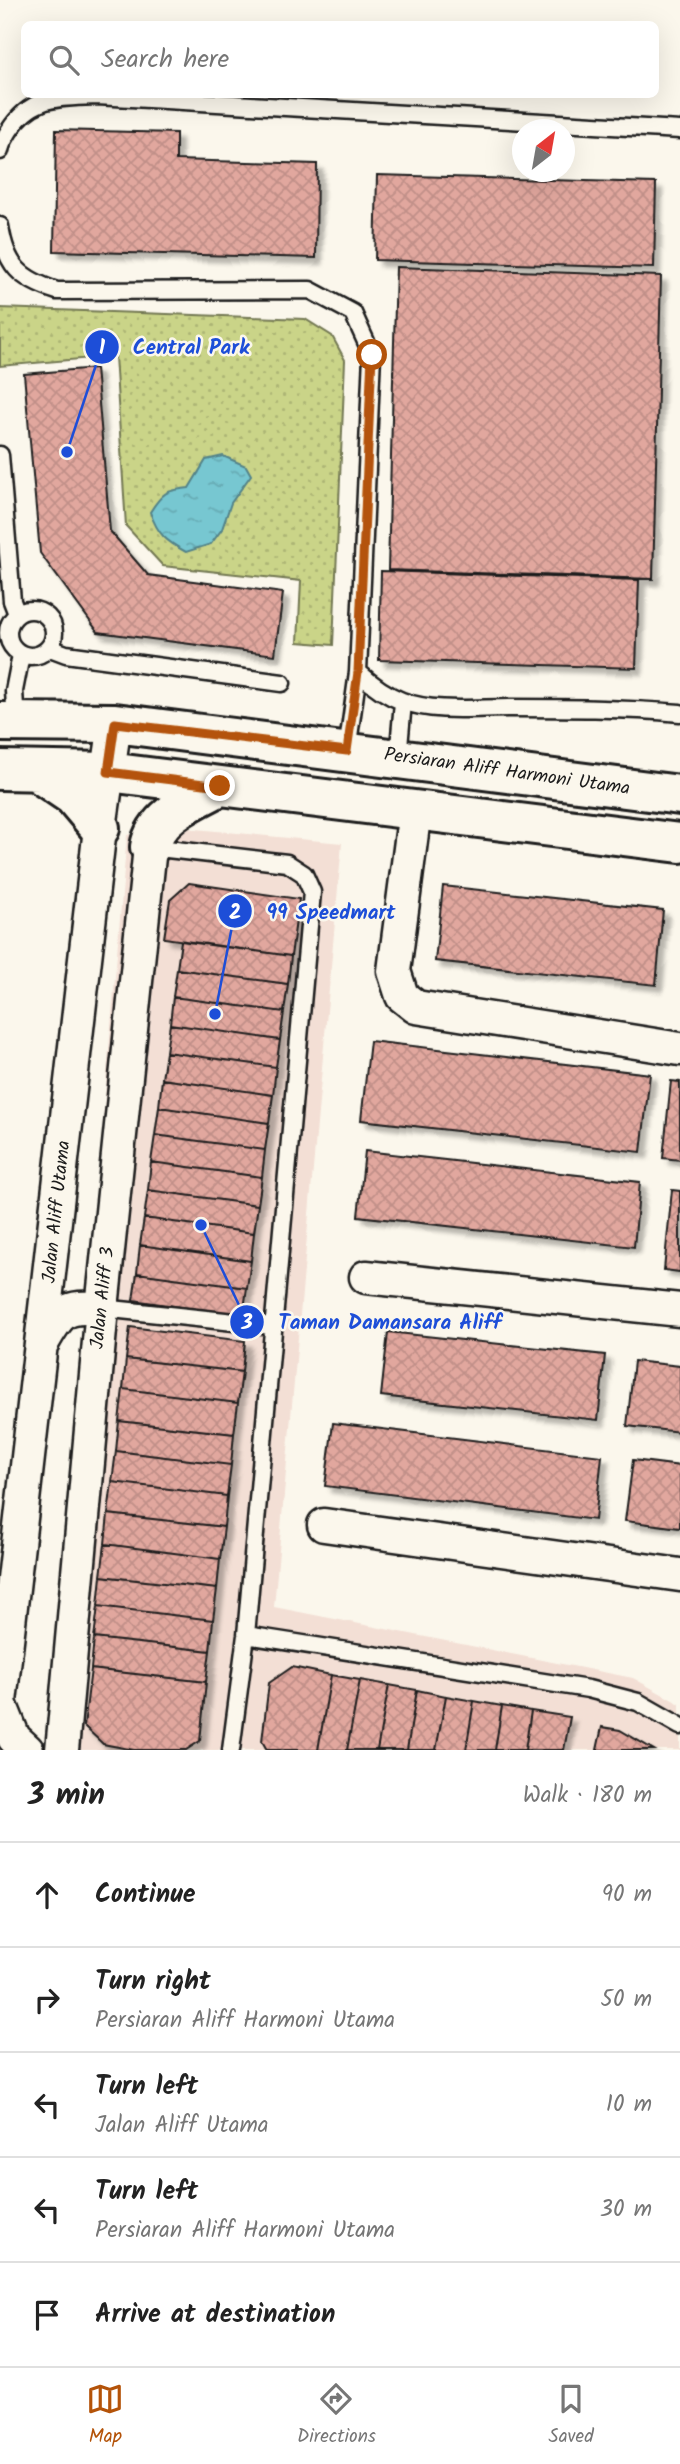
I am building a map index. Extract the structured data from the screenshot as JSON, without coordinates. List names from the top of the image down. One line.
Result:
{"streets":{"street":["Persiaran Aliff Harmoni Utama","Jalan Aliff Utama","Jalan Aliff 3"]},"crossings":[["Persiaran Aliff Harmoni Utama","Jalan Aliff Utama"]],"places":["Central Park","99 Speedmart","Taman Damansara Aliff"],"north":"top right","page":{"search":"Search here","heading":["3 min","Walk · 180 m"],"list":[["Continue","90 m"],["Turn right","Persiaran Aliff Harmoni Utama","50 m"],["Turn left","Jalan Aliff Utama","10 m"],["Turn left","Persiaran Aliff Harmoni Utama","30 m"],"Arrive at destination"],"nav":["Map","Directions","Saved"]}}
